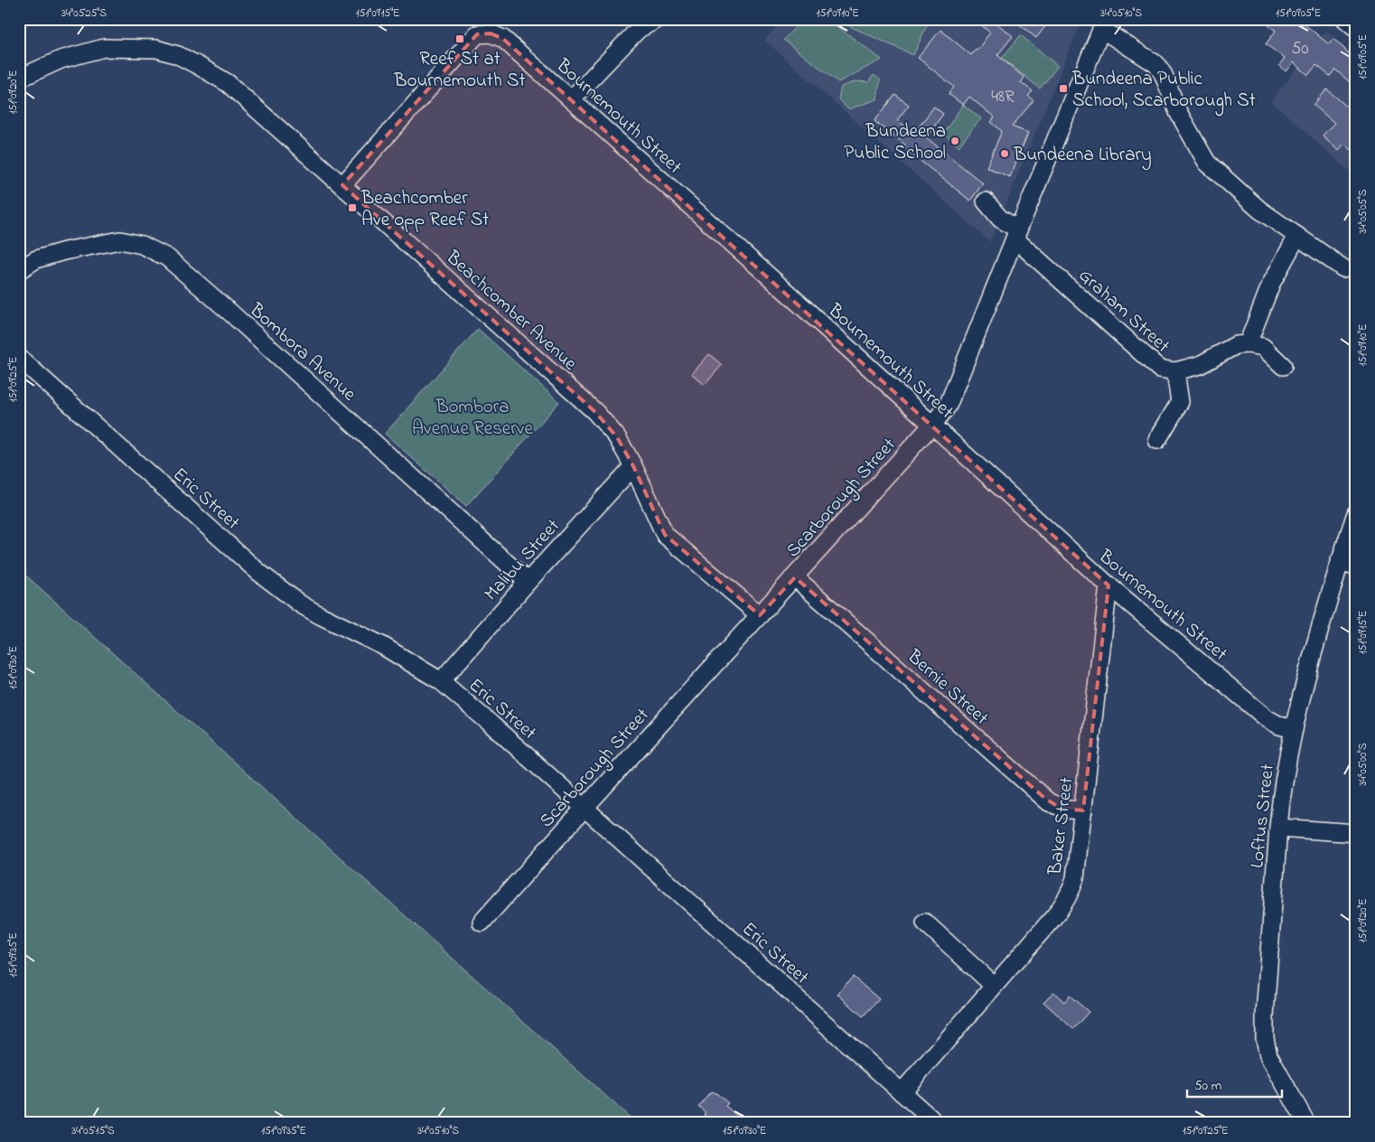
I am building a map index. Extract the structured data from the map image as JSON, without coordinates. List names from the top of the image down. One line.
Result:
{"streets":{"street":["Bournemouth Street","Beachcomber Avenue","Graham Street","Bombora Avenue","Scarborough Street","Eric Street","Malibu Street","Bernie Street","Loftus Street","Baker Street"]},"crossings":[["Bournemouth Street","Scarborough Street"],["Bournemouth Street","Loftus Street"],["Bournemouth Street","Baker Street"],["Beachcomber Avenue","Scarborough Street"],["Beachcomber Avenue","Malibu Street"],["Graham Street","Scarborough Street"],["Bombora Avenue","Malibu Street"],["Scarborough Street","Eric Street"],["Scarborough Street","Bernie Street"],["Eric Street","Malibu Street"],["Eric Street","Baker Street"],["Bernie Street","Baker Street"]],"parks":["Bombora Avenue Reserve"],"places":{"transit":["Reef St at Bournemouth St","Bundeena Public School, Scarborough St","Beachcomber Ave opp Reef St"],"other":["Bundeena Public School","Bundeena Library"]},"house_numbers":["50","48R"],"scale_bar":"50 m","coordinates":["34°05'25\"S","151°09'15\"E","151°09'10\"E","34°05'10\"S","151°09'05\"E","151°09'20\"E","34°05'05\"S","151°09'25\"E","151°09'30\"E","34°05'00\"S","151°09'35\"E","34°05'15\"S"]}
